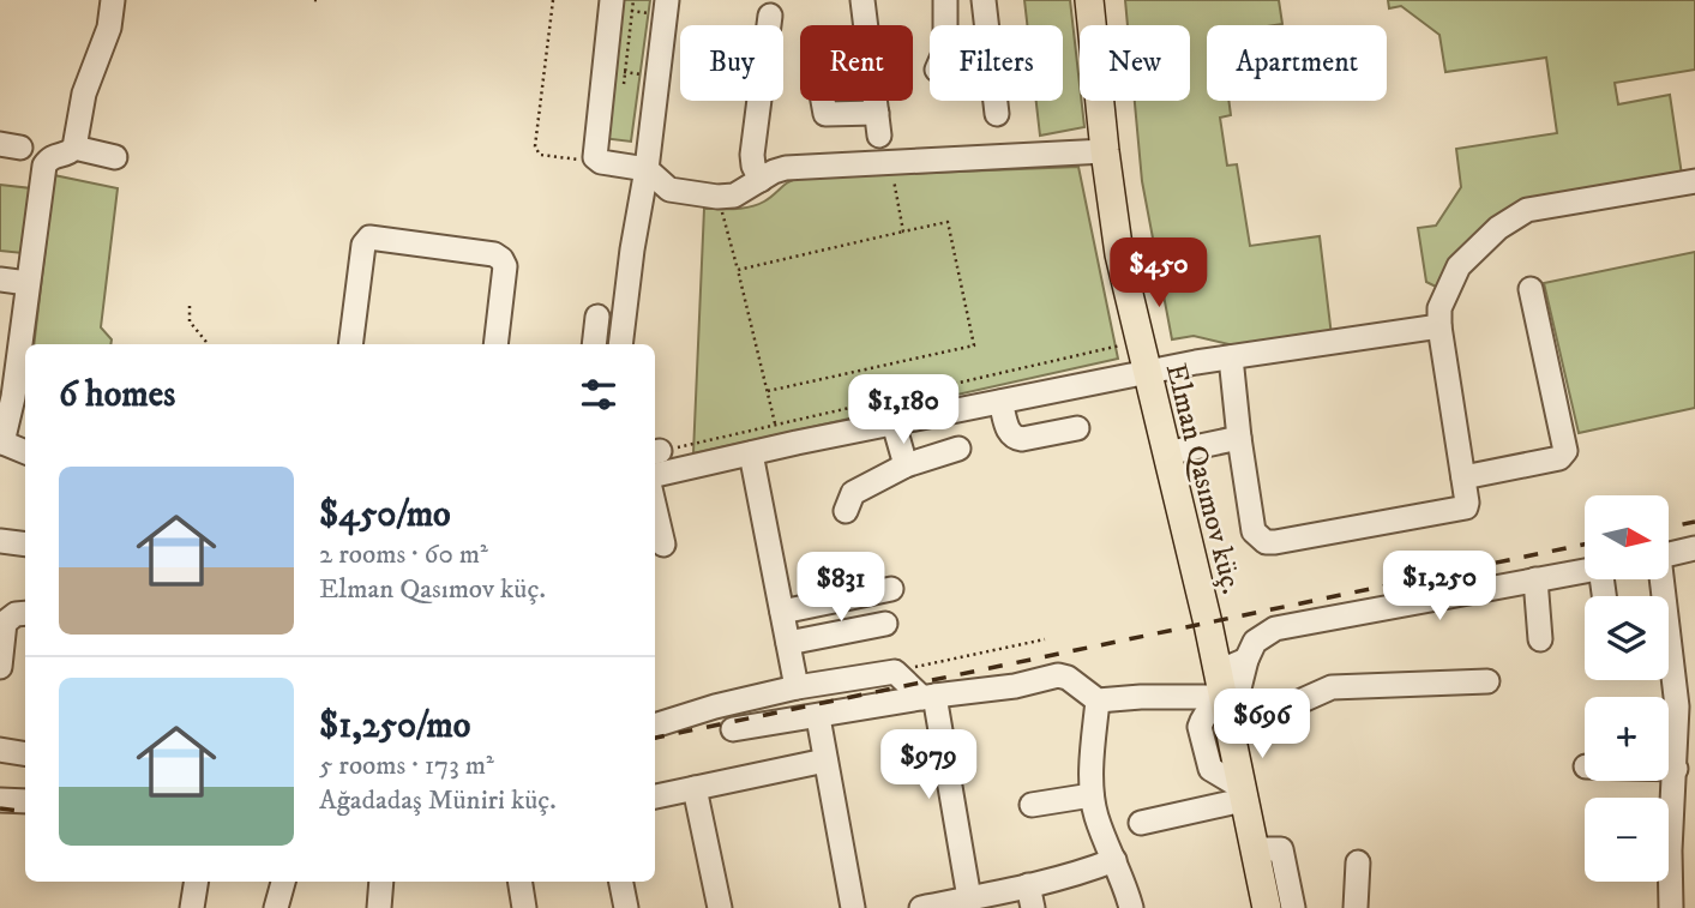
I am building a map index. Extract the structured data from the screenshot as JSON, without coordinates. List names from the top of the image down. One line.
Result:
{"streets":{"main road":["Elman Qasımov küç."]},"north":"right","page":{"chip":["Buy","Rent","Filters","New","Apartment"],"price":["$450","$1,180","$1,250","$831","$696","$979"],"heading":"6 homes","list":[{"name":"$450/mo","note":"2 rooms · 60 m² · Elman Qasımov küç."},{"name":"$1,250/mo","note":"5 rooms · 173 m² · Ağadadaş Müniri küç."}],"map_buttons":["+","−"]}}
